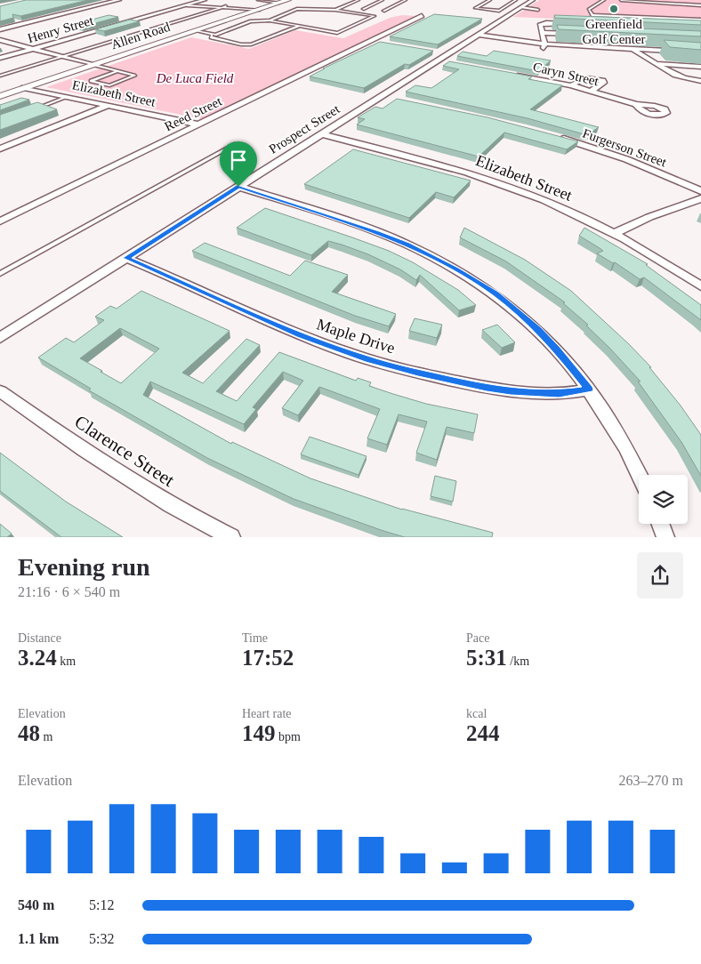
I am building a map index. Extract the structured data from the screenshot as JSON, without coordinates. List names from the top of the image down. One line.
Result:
{"streets":{"main road":["Allen Road"],"street":["Henry Street","Caryn Street","Elizabeth Street","Reed Street","Prospect Street","Furgerson Street","Maple Drive","Clarence Street"]},"crossings":[["Henry Street","Elizabeth Street"],["Allen Road","Elizabeth Street"],["Elizabeth Street","Reed Street"],["Elizabeth Street","Prospect Street"],["Prospect Street","Maple Drive"]],"parks":["De Luca Field"],"places":["Greenfield Golf Center"],"page":{"heading":["Evening run","21:16 · 6 × 540 m"],"stats":[["Distance","3.24 km"],["Time","17:52"],["Pace","5:31 /km"],["Elevation","48 m"],["Heart rate","149 bpm"],["kcal","244"]],"chart":["Elevation","263–270 m"],"list":[{"name":"540 m","note":"5:12"},{"name":"1.1 km","note":"5:32"}]}}
